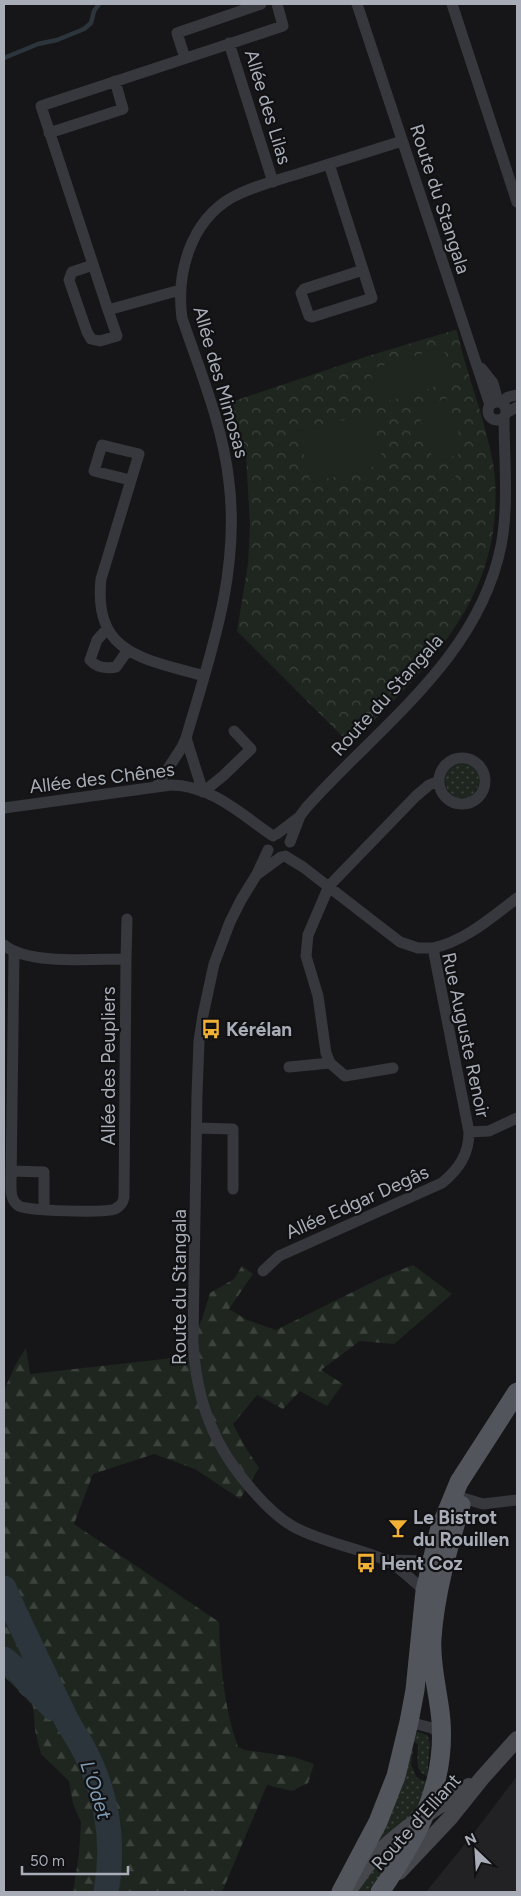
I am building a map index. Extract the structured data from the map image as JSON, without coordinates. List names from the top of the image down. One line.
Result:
{"streets":{"street":["Allée des Lilas","Route du Stangala","Allée des Mimosas","Allée des Chênes","Rue Auguste Renoir","Allée des Peupliers","Allée Edgar Degâs","Route d'Elliant"]},"crossings":[["Allée des Lilas","Allée des Mimosas"],["Route du Stangala","Allée des Mimosas"],["Route du Stangala","Rue Auguste Renoir"],["Allée des Mimosas","Allée des Chênes"],["Rue Auguste Renoir","Allée Edgar Degâs"]],"water":["L'Odet"],"places":{"bus stop":["Kérélan","Hent Coz"],"bar":["Le Bistrot du Rouillen"]},"scale_bar":"50 m","north":"top left"}
